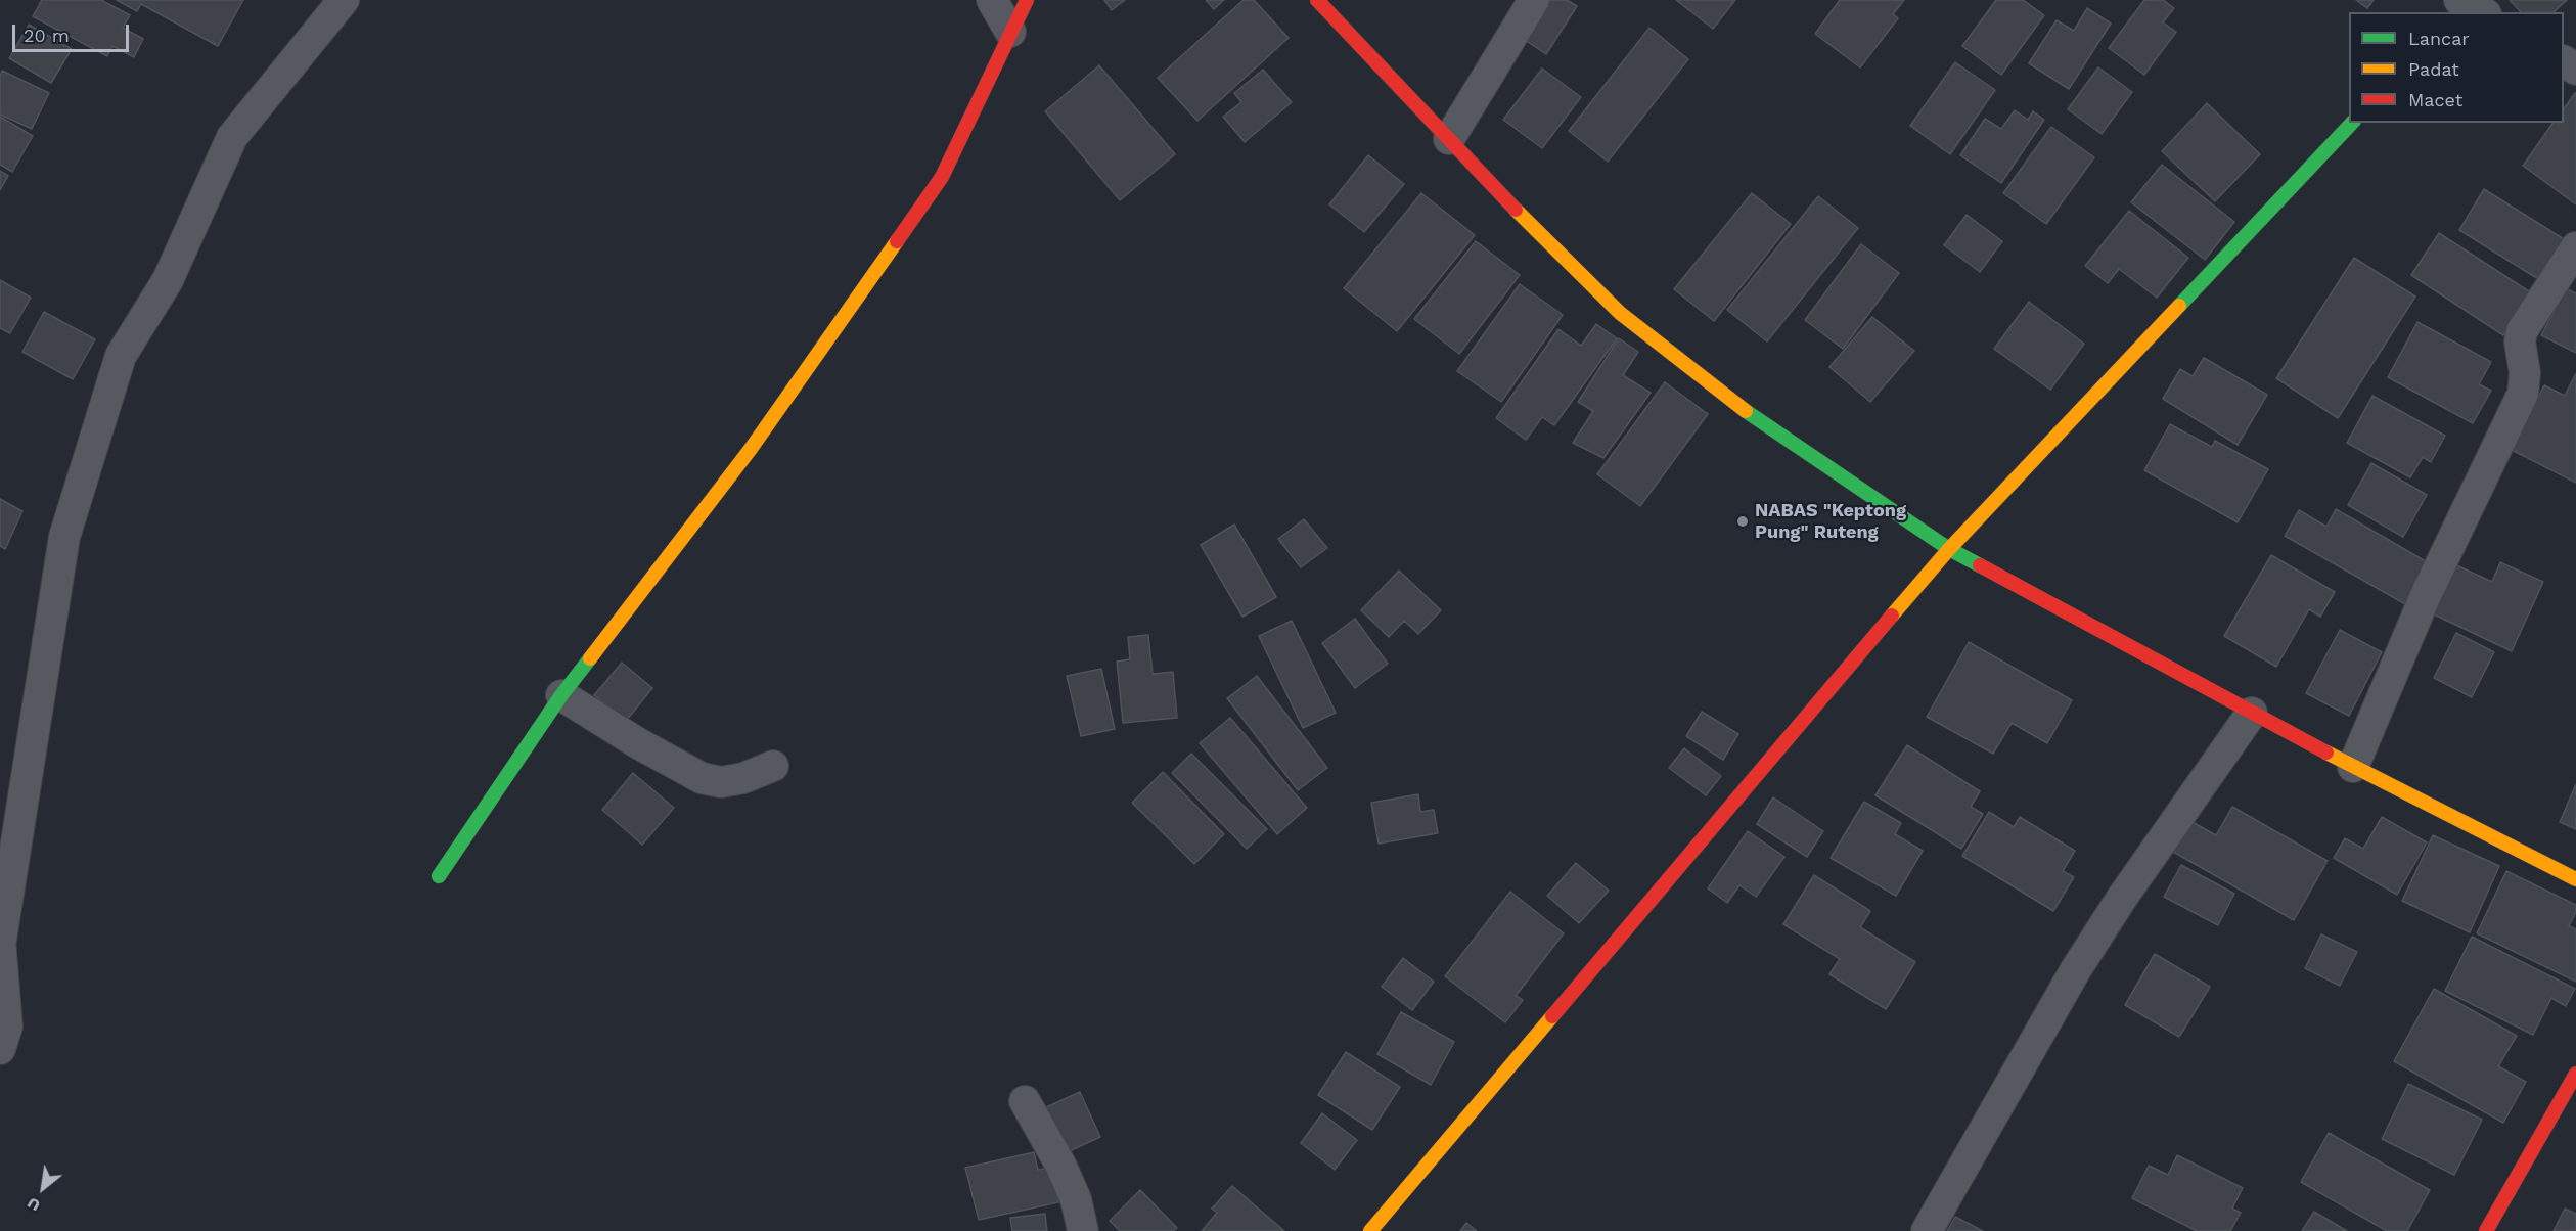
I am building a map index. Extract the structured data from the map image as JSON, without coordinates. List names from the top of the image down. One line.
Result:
{"places":["NABAS \"Keptong Pung\" Ruteng"],"legend":["Lancar","Padat","Macet"],"scale_bar":"20 m","north":"bottom left"}
